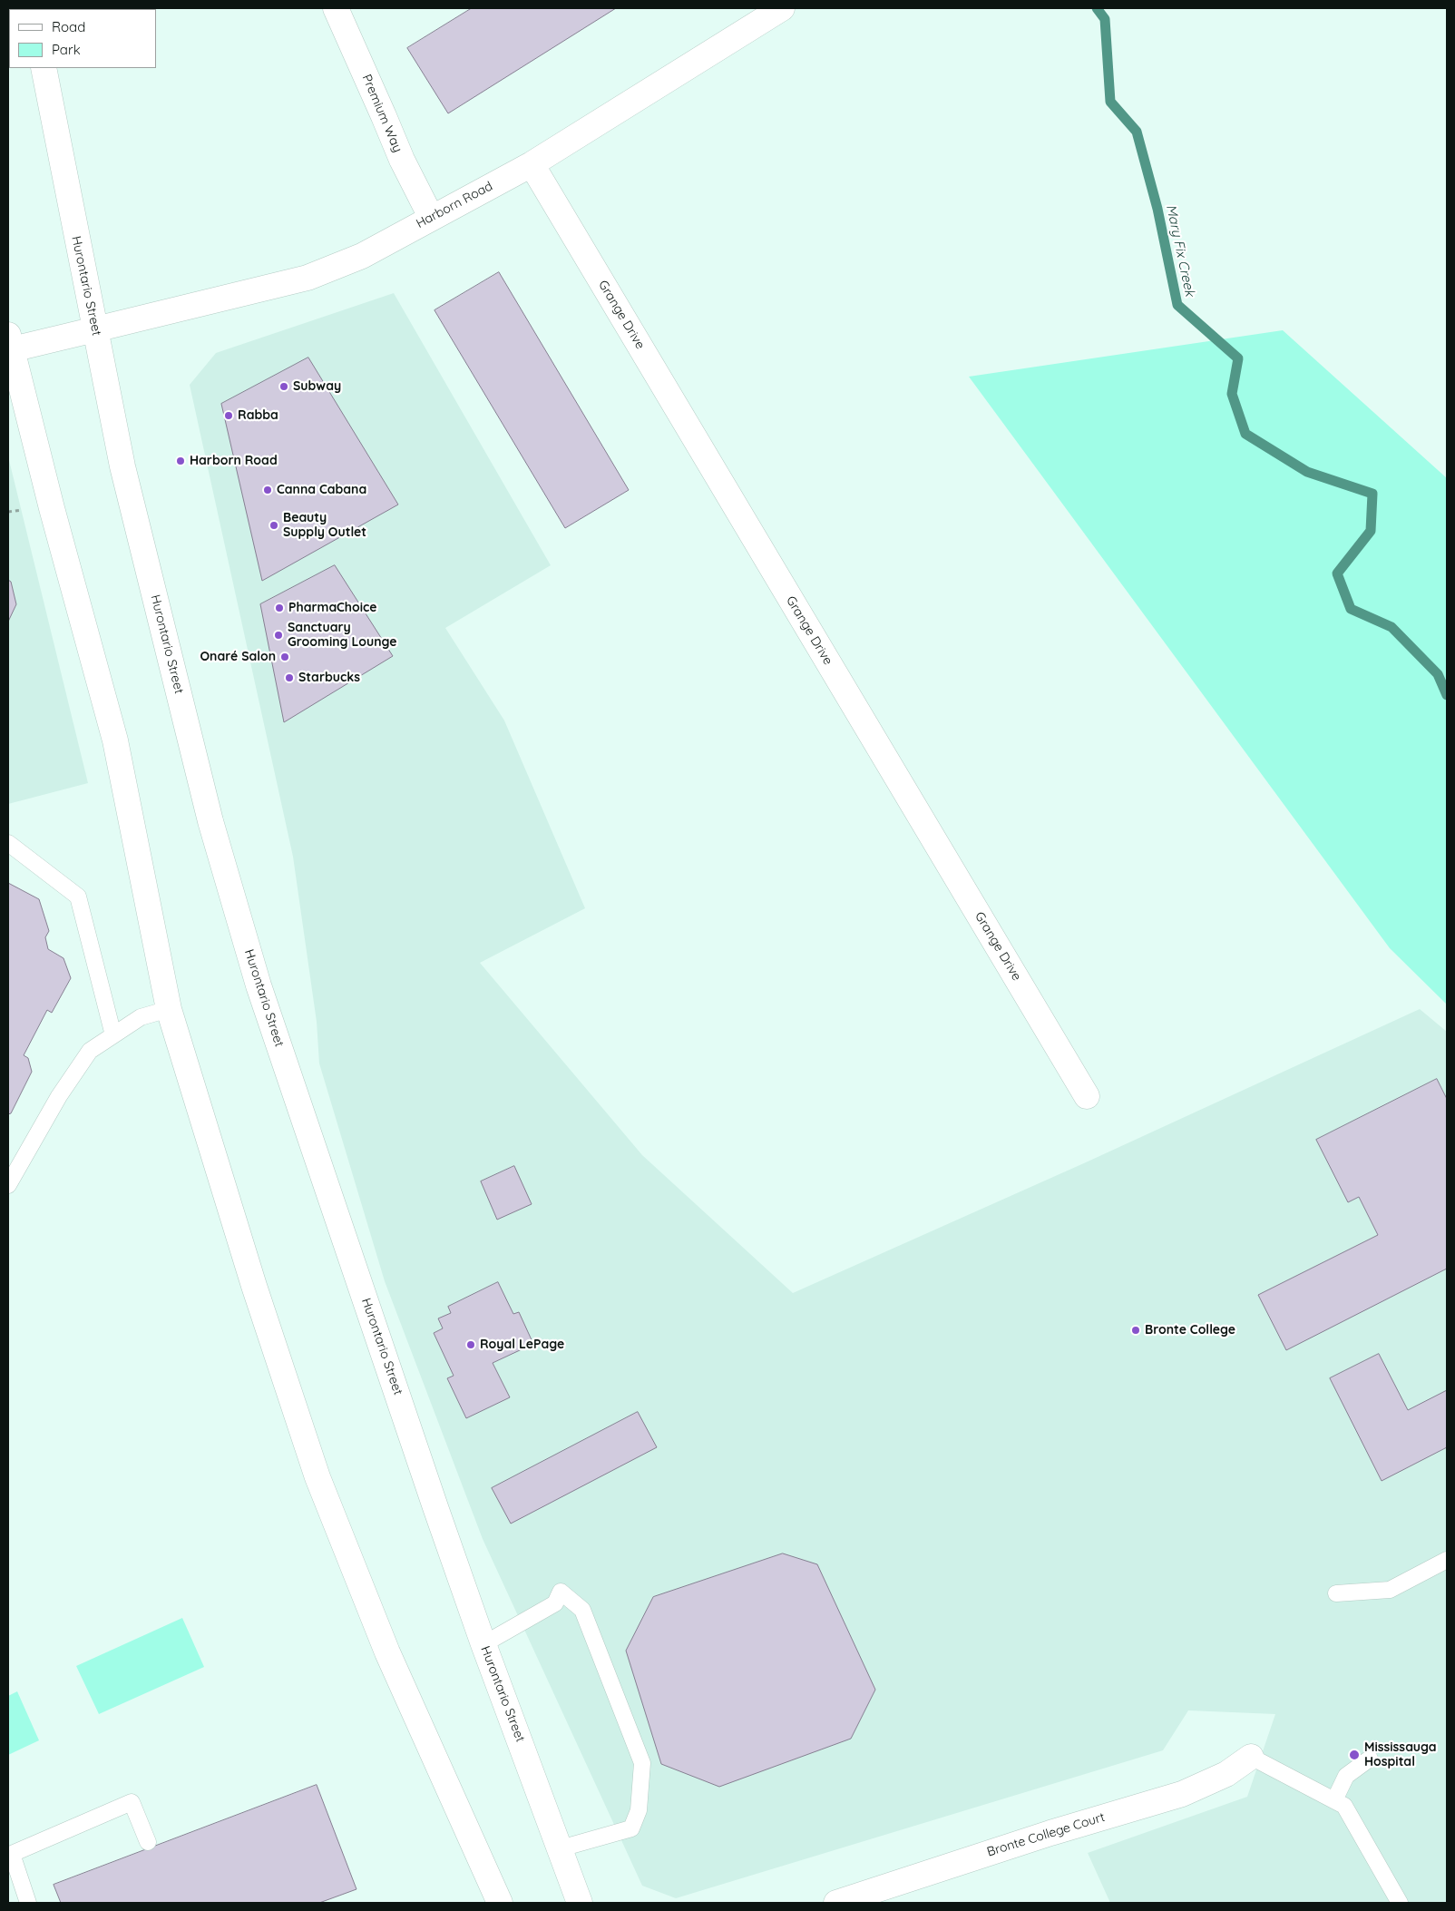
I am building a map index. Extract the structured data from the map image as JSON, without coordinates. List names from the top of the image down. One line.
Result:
{"streets":{"main road":["Premium Way","Harborn Road","Hurontario Street","Grange Drive","Bronte College Court"]},"crossings":[["Premium Way","Harborn Road"],["Harborn Road","Hurontario Street"],["Harborn Road","Grange Drive"]],"water":["Mary Fix Creek"],"places":["Subway","Rabba","Harborn Road","Canna Cabana","Beauty Supply Outlet","PharmaChoice","Sanctuary Grooming Lounge","Onaré Salon","Starbucks","Bronte College","Royal LePage","Mississauga Hospital"],"legend":["Road","Park"]}
